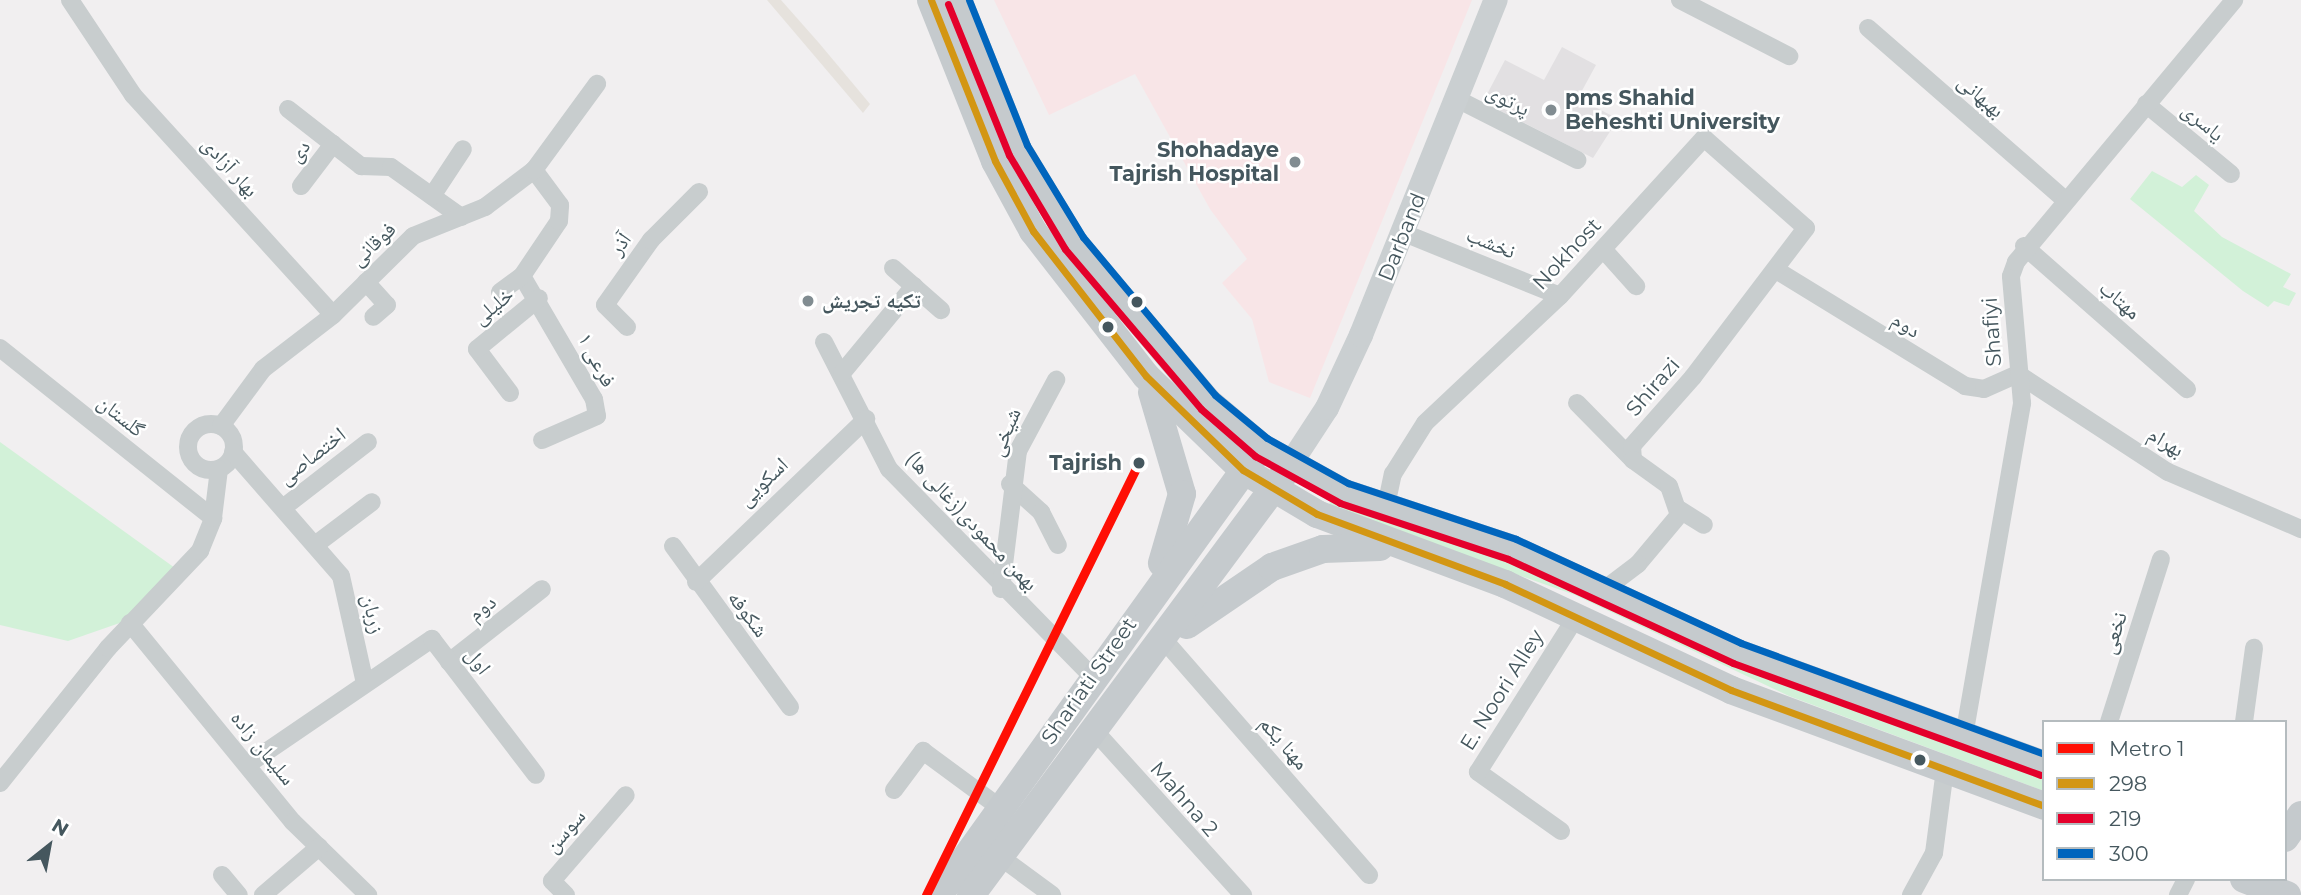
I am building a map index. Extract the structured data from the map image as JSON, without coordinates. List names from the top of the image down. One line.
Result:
{"streets":{"main road":["Darband","Shariati Street"],"street":["بهبهانی","پرتوی","یاسری","دی","بهار آزادی","نخشب","فوقانی","آذر","Nokhost","مهتاب","خلیلی","دوم","Shafiyi","فرعی ۱","Shirazi","گلستان","شیخی","بهرام","اختصاصی","اسکویی","بهمن محمودی(زغالی ها)","زربان","شکوفه","نخعی","اول","E. Noori Alley","مهنا یکم","سلیمان زاده","Mahna 2","سوسن"]},"crossings":[["بهبهانی","Shafiyi"],["پرتوی","Darband"],["یاسری","Shafiyi"],["بهار آزادی","فوقانی"],["Darband","نخشب"],["Darband","Shariati Street"],["نخشب","Nokhost"],["فوقانی","زربان"],["Nokhost","دوم"],["Nokhost","Shirazi"],["مهتاب","Shafiyi"],["خلیلی","فرعی ۱"],["دوم","Shafiyi"],["دوم","Shirazi"],["دوم","بهرام"],["دوم","اول"],["Shafiyi","بهرام"],["شیخی","بهمن محمودی(زغالی ها)"],["اختصاصی","زربان"],["اسکویی","بهمن محمودی(زغالی ها)"],["اسکویی","شکوفه"],["بهمن محمودی(زغالی ها)","Shariati Street"],["زربان","اول"],["Shariati Street","مهنا یکم"],["Shariati Street","Mahna 2"]],"places":["pms Shahid Beheshti University","Shohadaye Tajrish Hospital","تکیه تجریش","Tajrish"],"lines":["transit line 298","transit line 300","transit line 219","metro line 1"],"legend":["Metro 1","298","219","300"],"north":"top right"}
